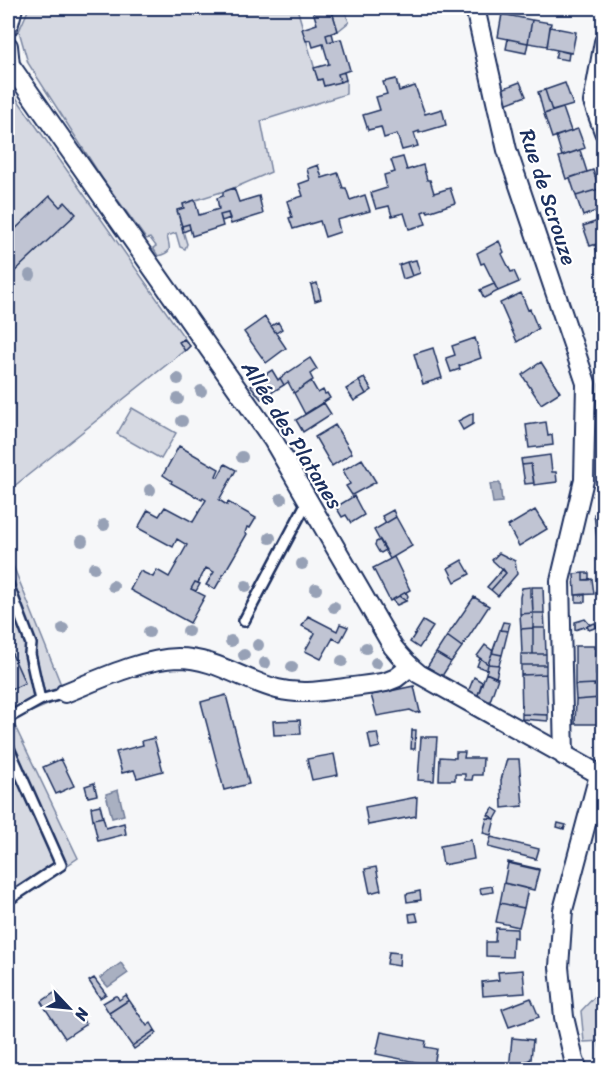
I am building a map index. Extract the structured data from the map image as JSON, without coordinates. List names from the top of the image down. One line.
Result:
{"streets":{"street":["Rue de Scrouze","Allée des Platanes"]},"crossings":[["Rue de Scrouze","Allée des Platanes"]],"north":"bottom right"}
